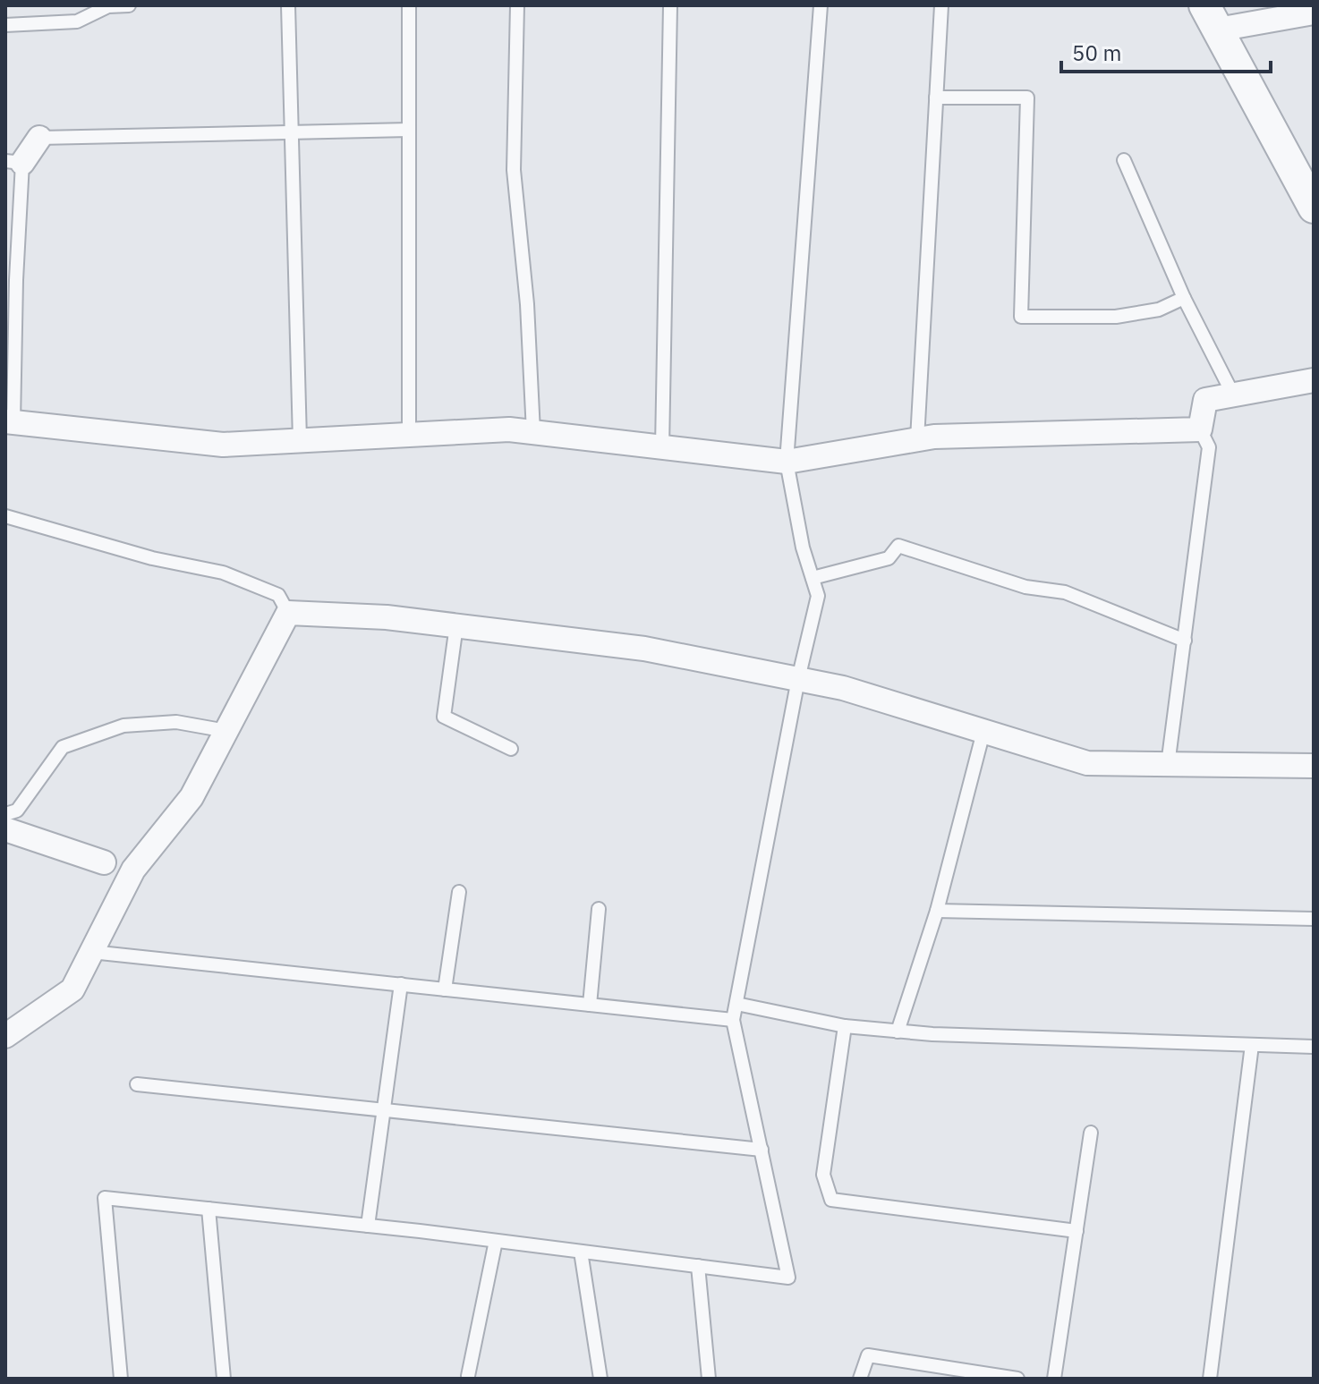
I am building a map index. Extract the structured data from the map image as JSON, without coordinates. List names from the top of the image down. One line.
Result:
{"scale_bar":"50 m"}
